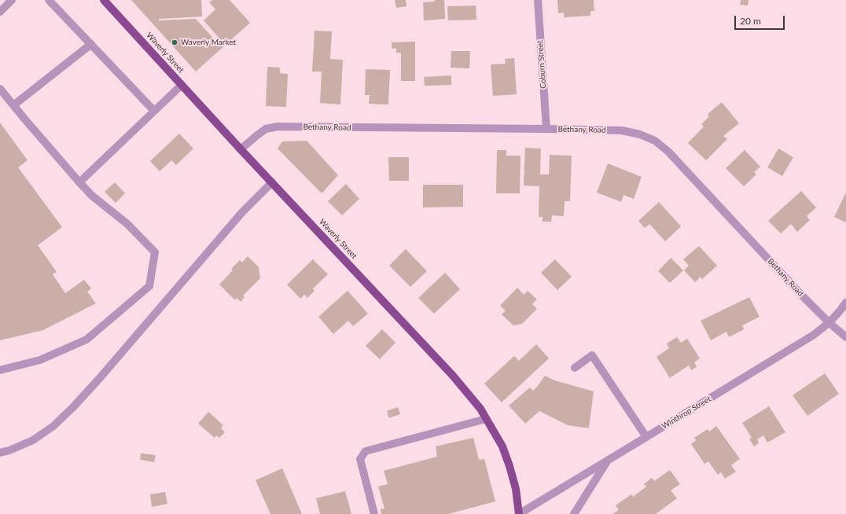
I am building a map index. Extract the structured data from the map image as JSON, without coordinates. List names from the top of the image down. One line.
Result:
{"streets":{"main road":["Waverly Street"],"street":["Coburn Street","Bethany Road","Winthrop Street"]},"crossings":[["Waverly Street","Bethany Road"],["Waverly Street","Winthrop Street"],["Coburn Street","Bethany Road"],["Bethany Road","Winthrop Street"]],"places":["Waverly Market"],"scale_bar":"20 m"}
